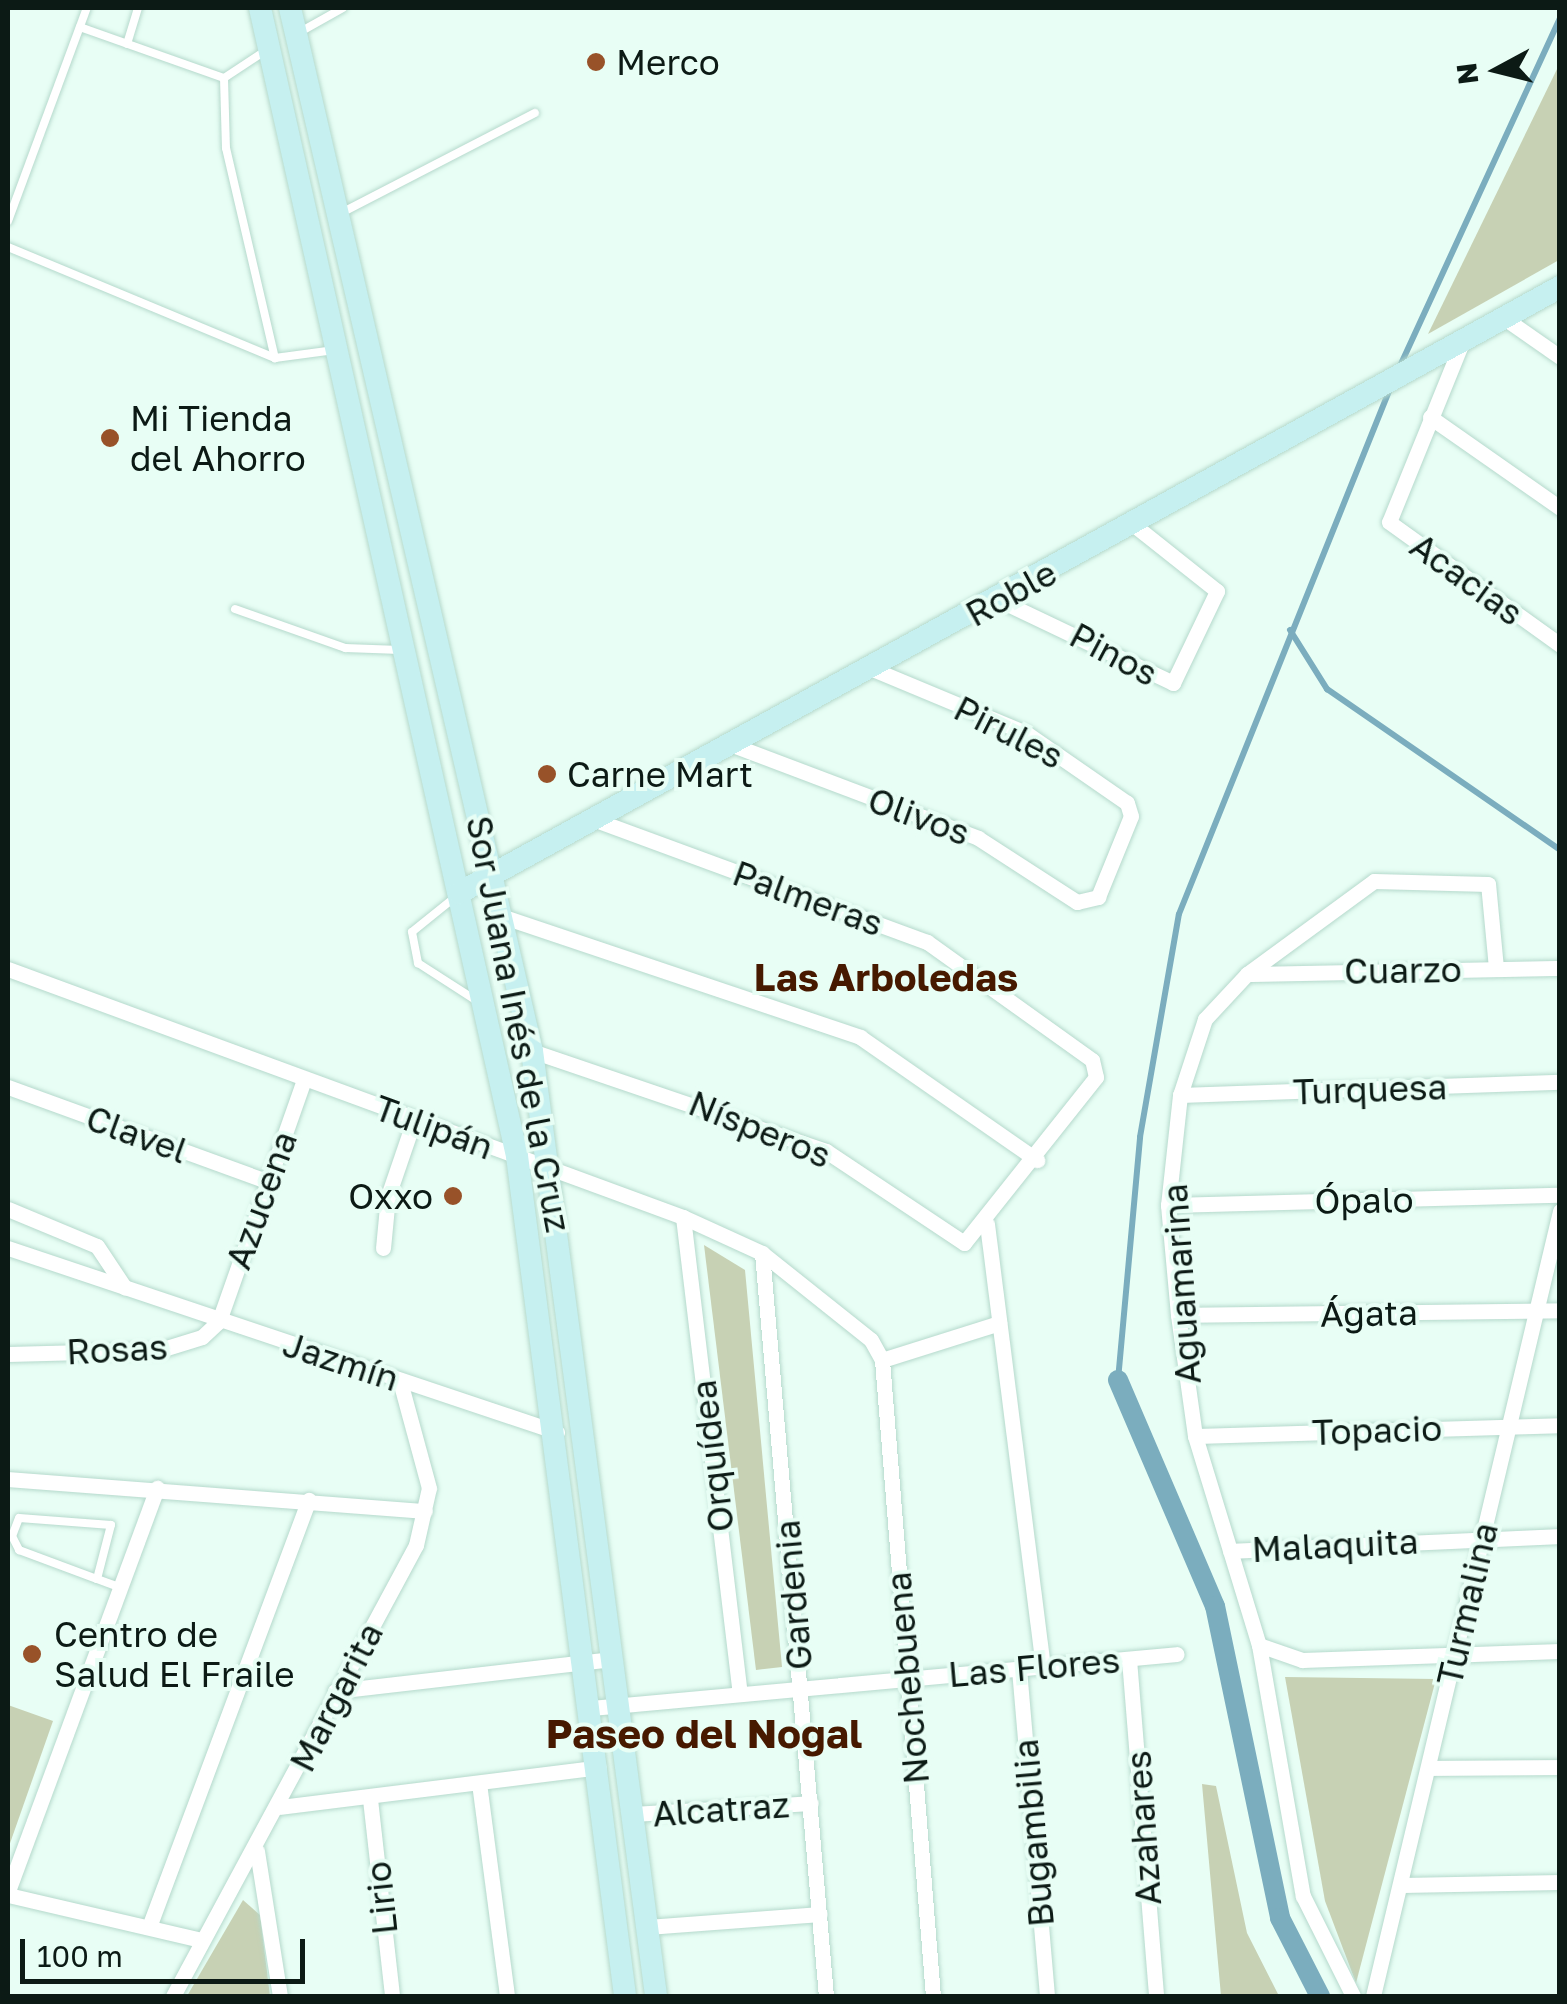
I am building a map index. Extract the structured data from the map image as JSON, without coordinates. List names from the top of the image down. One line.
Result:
{"streets":{"main road":["Roble","Sor Juana Inés de la Cruz"],"street":["Acacias","Pinos","Pirules","Olivos","Palmeras","Cuarzo","Turquesa","Tulipán","Nísperos","Clavel","Azucena","Ópalo","Aguamarina","Ágata","Rosas","Jazmín","Topacio","Orquídea","Malaquita","Gardenia","Turmalina","Las Flores","Nochebuena","Margarita","Alcatraz","Azahares","Bugambilia","Lirio"]},"crossings":[["Acacias","Roble"],["Roble","Pinos"],["Roble","Pirules"],["Roble","Olivos"],["Roble","Palmeras"],["Roble","Sor Juana Inés de la Cruz"],["Pirules","Olivos"],["Cuarzo","Aguamarina"],["Sor Juana Inés de la Cruz","Tulipán"],["Sor Juana Inés de la Cruz","Nísperos"],["Sor Juana Inés de la Cruz","Jazmín"],["Sor Juana Inés de la Cruz","Las Flores"],["Sor Juana Inés de la Cruz","Alcatraz"],["Turquesa","Aguamarina"],["Tulipán","Azucena"],["Tulipán","Orquídea"],["Tulipán","Gardenia"],["Tulipán","Nochebuena"],["Clavel","Azucena"],["Azucena","Rosas"],["Azucena","Jazmín"],["Ópalo","Aguamarina"],["Aguamarina","Ágata"],["Aguamarina","Topacio"],["Aguamarina","Malaquita"],["Ágata","Turmalina"],["Rosas","Jazmín"],["Jazmín","Margarita"],["Topacio","Turmalina"],["Orquídea","Las Flores"],["Malaquita","Turmalina"],["Gardenia","Las Flores"],["Gardenia","Alcatraz"],["Las Flores","Nochebuena"],["Las Flores","Azahares"],["Las Flores","Bugambilia"]],"districts":["Las Arboledas","Paseo del Nogal"],"places":["Merco","Mi Tienda del Ahorro","Carne Mart","Oxxo","Centro de Salud El Fraile"],"scale_bar":"100 m","north":"left"}
